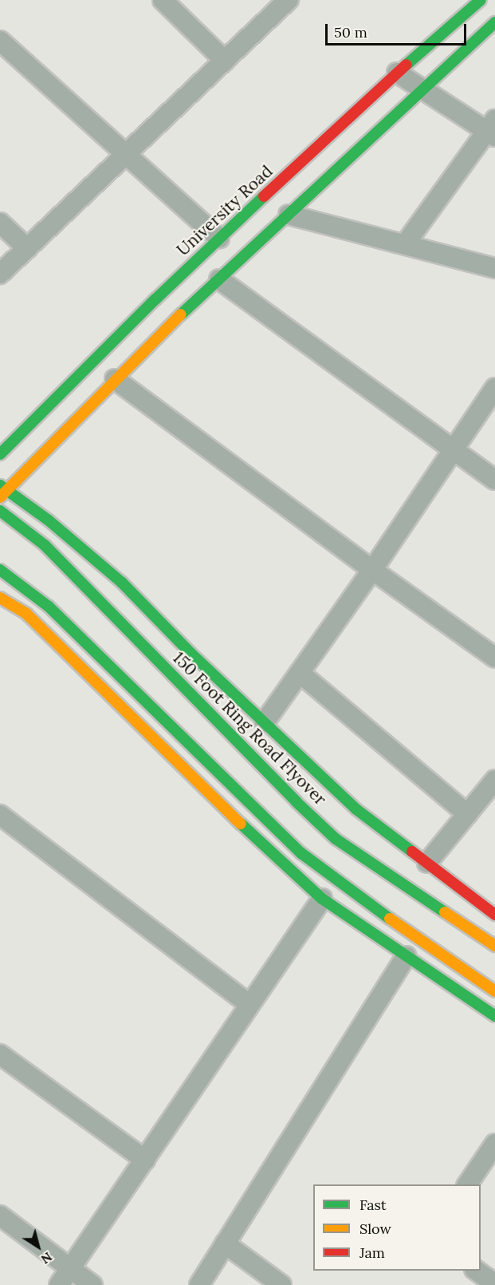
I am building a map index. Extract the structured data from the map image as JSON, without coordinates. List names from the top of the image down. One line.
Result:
{"streets":{"main road":["University Road","150 Foot Ring Road Flyover"]},"legend":["Fast","Slow","Jam"],"scale_bar":"50 m","north":"bottom right"}
